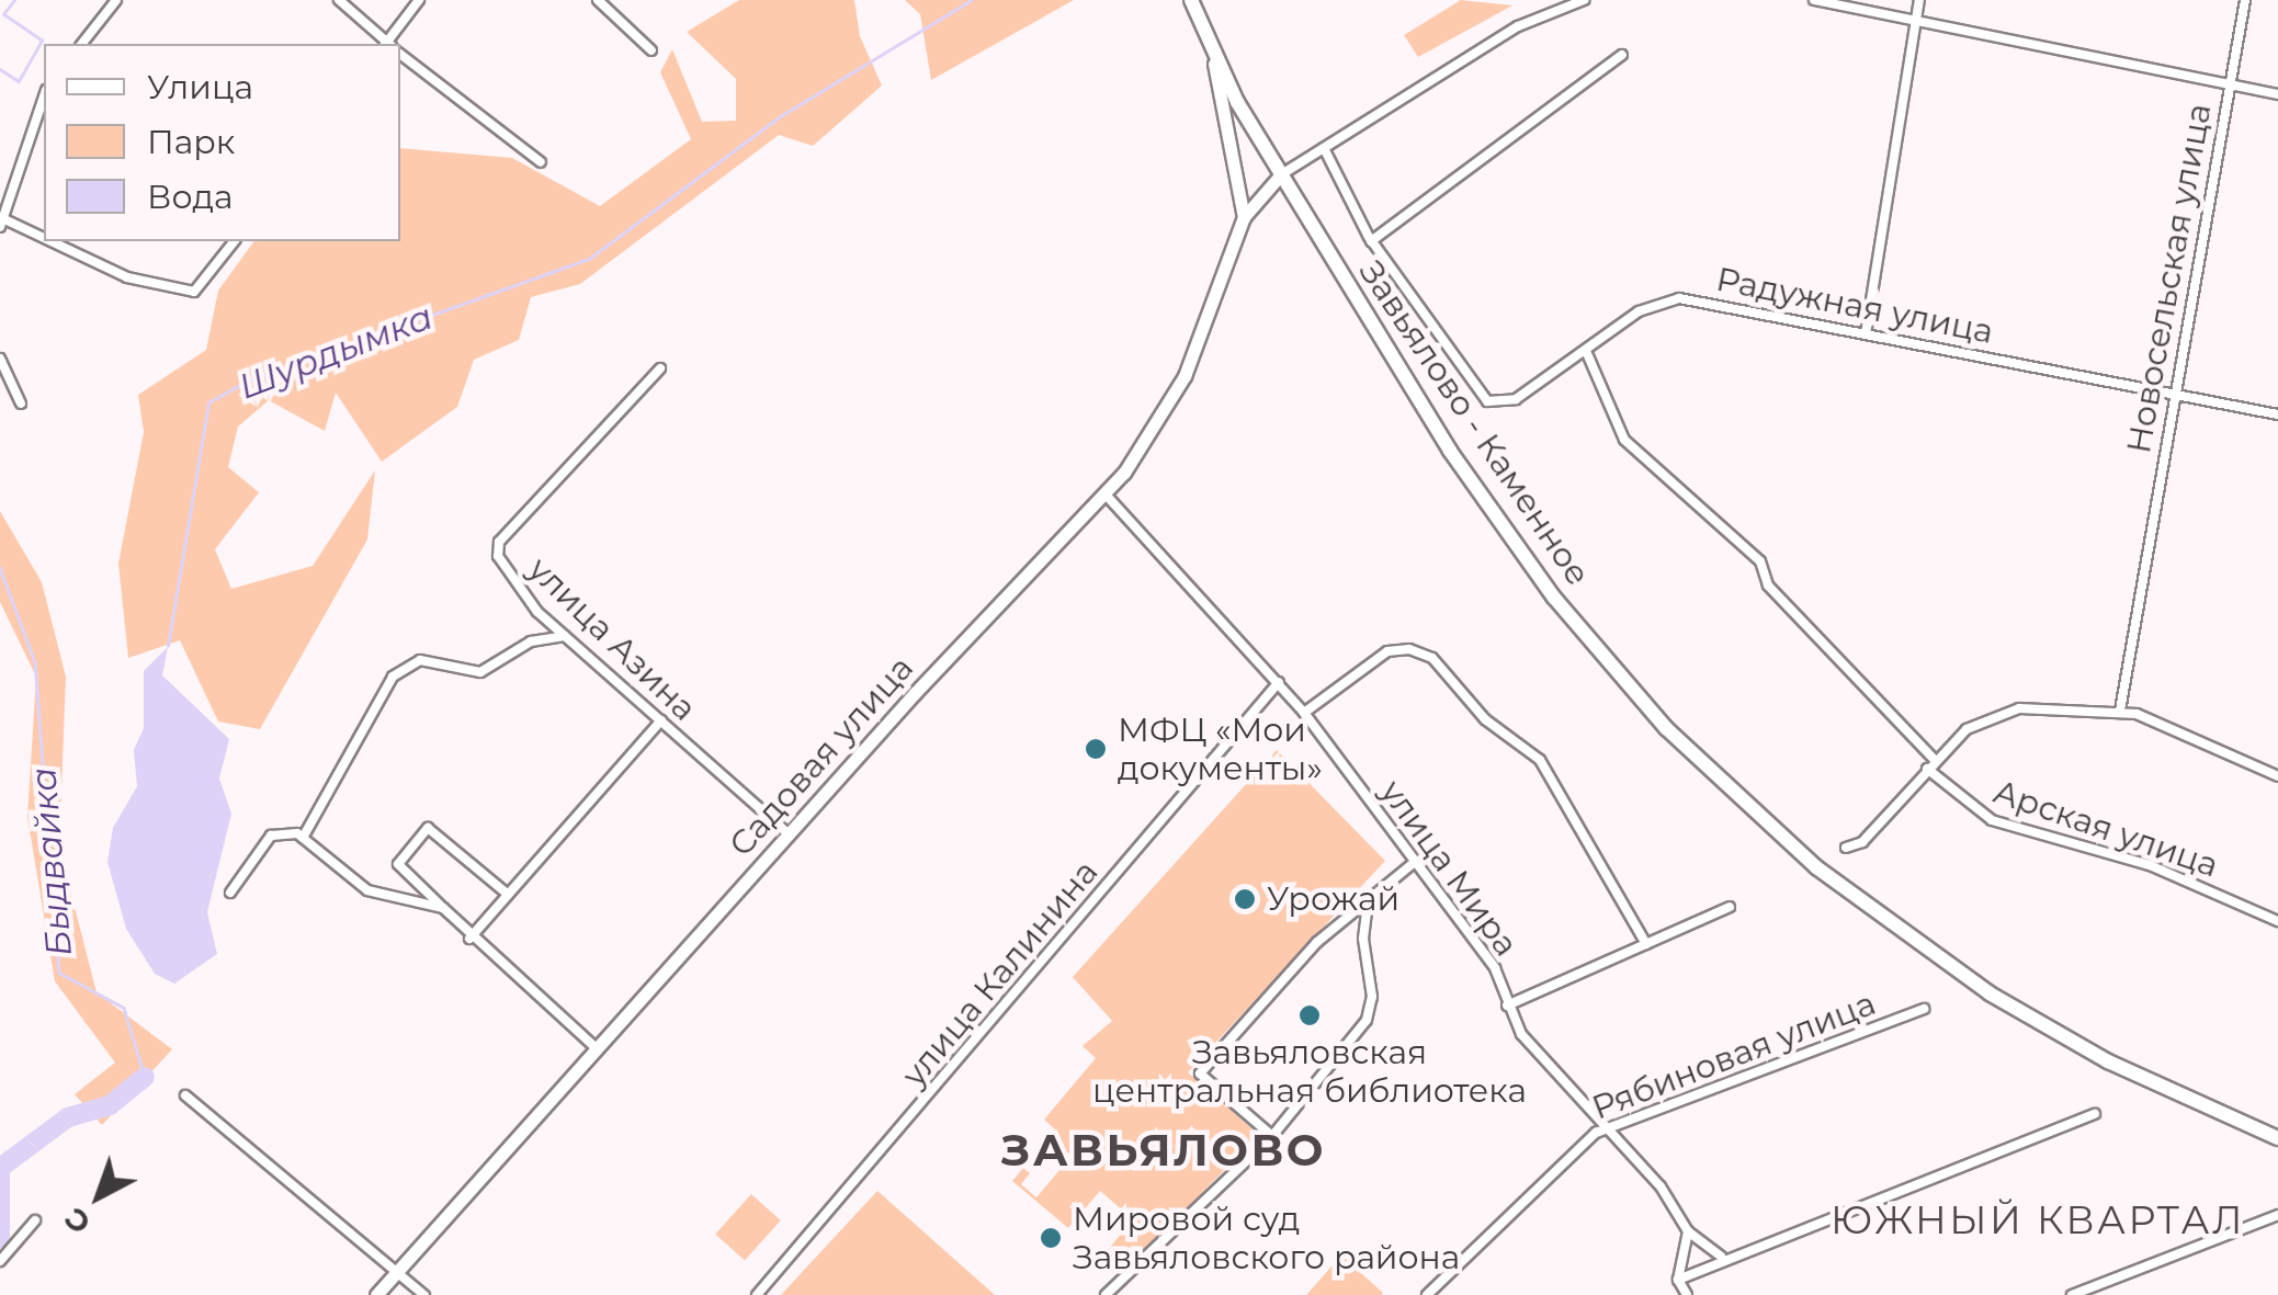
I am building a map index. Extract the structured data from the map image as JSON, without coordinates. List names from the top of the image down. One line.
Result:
{"streets":{"main road":["Завьялово - Каменное"],"street":["Новосельская улица","Радужная улица","улица Азина","Садовая улица","Арская улица","улица Мира","улица Калинина","Рябиновая улица"]},"crossings":[["Новосельская улица","Радужная улица"],["улица Азина","Садовая улица"],["Садовая улица","улица Мира"],["улица Мира","улица Калинина"],["улица Мира","Рябиновая улица"]],"districts":["ЗАВЬЯЛОВО","ЮЖНЫЙ КВАРТАЛ"],"water":["Шурдымка","Быдвайка"],"places":["МФЦ «Мои документы»","Урожай","Завьяловская центральная библиотека","Мировой суд Завьяловского района"],"legend":["Улица","Парк","Вода"],"north":"bottom left"}
